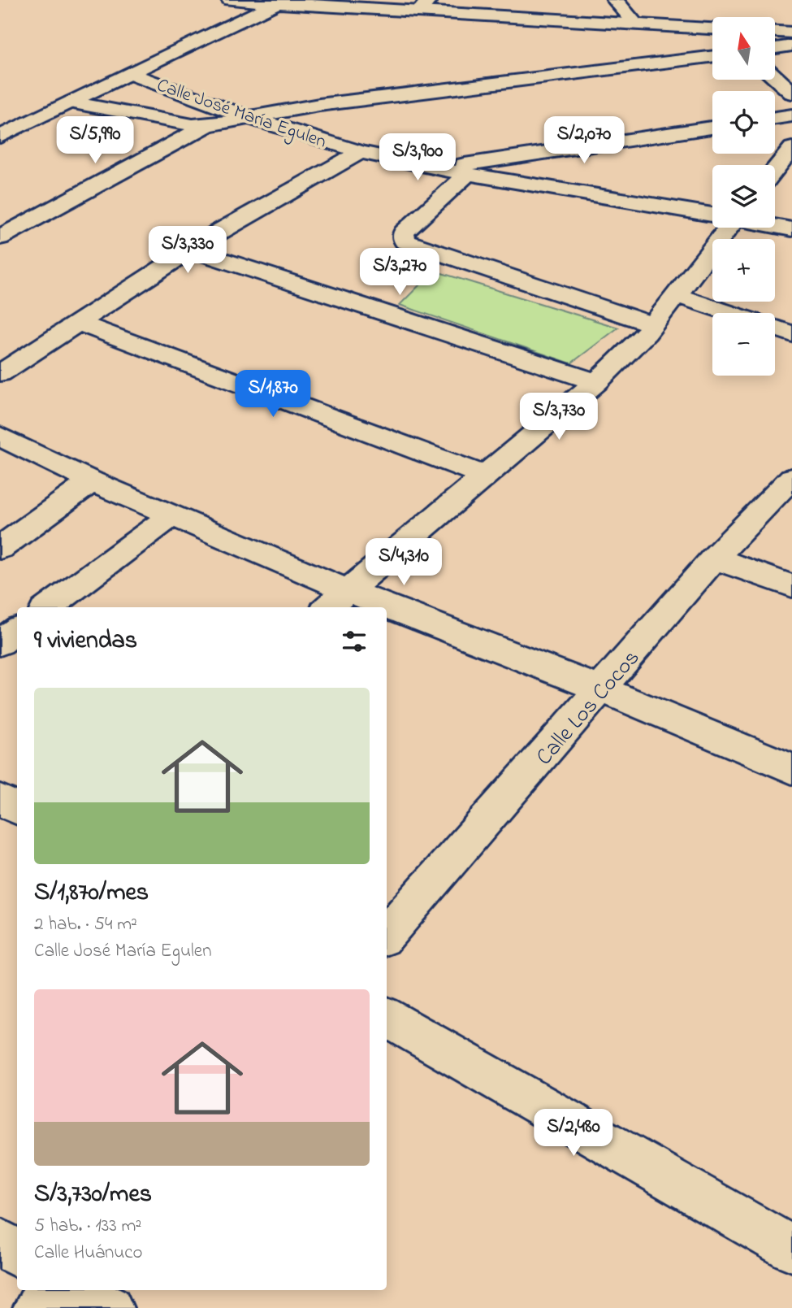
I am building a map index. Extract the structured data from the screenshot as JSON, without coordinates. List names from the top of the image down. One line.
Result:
{"streets":{"street":["Calle José María Egulen","Calle Los Cocos"]},"north":"top","page":{"map_buttons":["+","−"],"price":["S/5,990","S/2,070","S/3,900","S/3,330","S/3,270","S/1,870","S/3,730","S/4,310","S/2,480"],"heading":"9 viviendas","list":[{"name":"S/1,870/mes","note":"2 hab. · 54 m² · Calle José María Egulen"},{"name":"S/3,730/mes","note":"5 hab. · 133 m² · Calle Huánuco"}]}}
